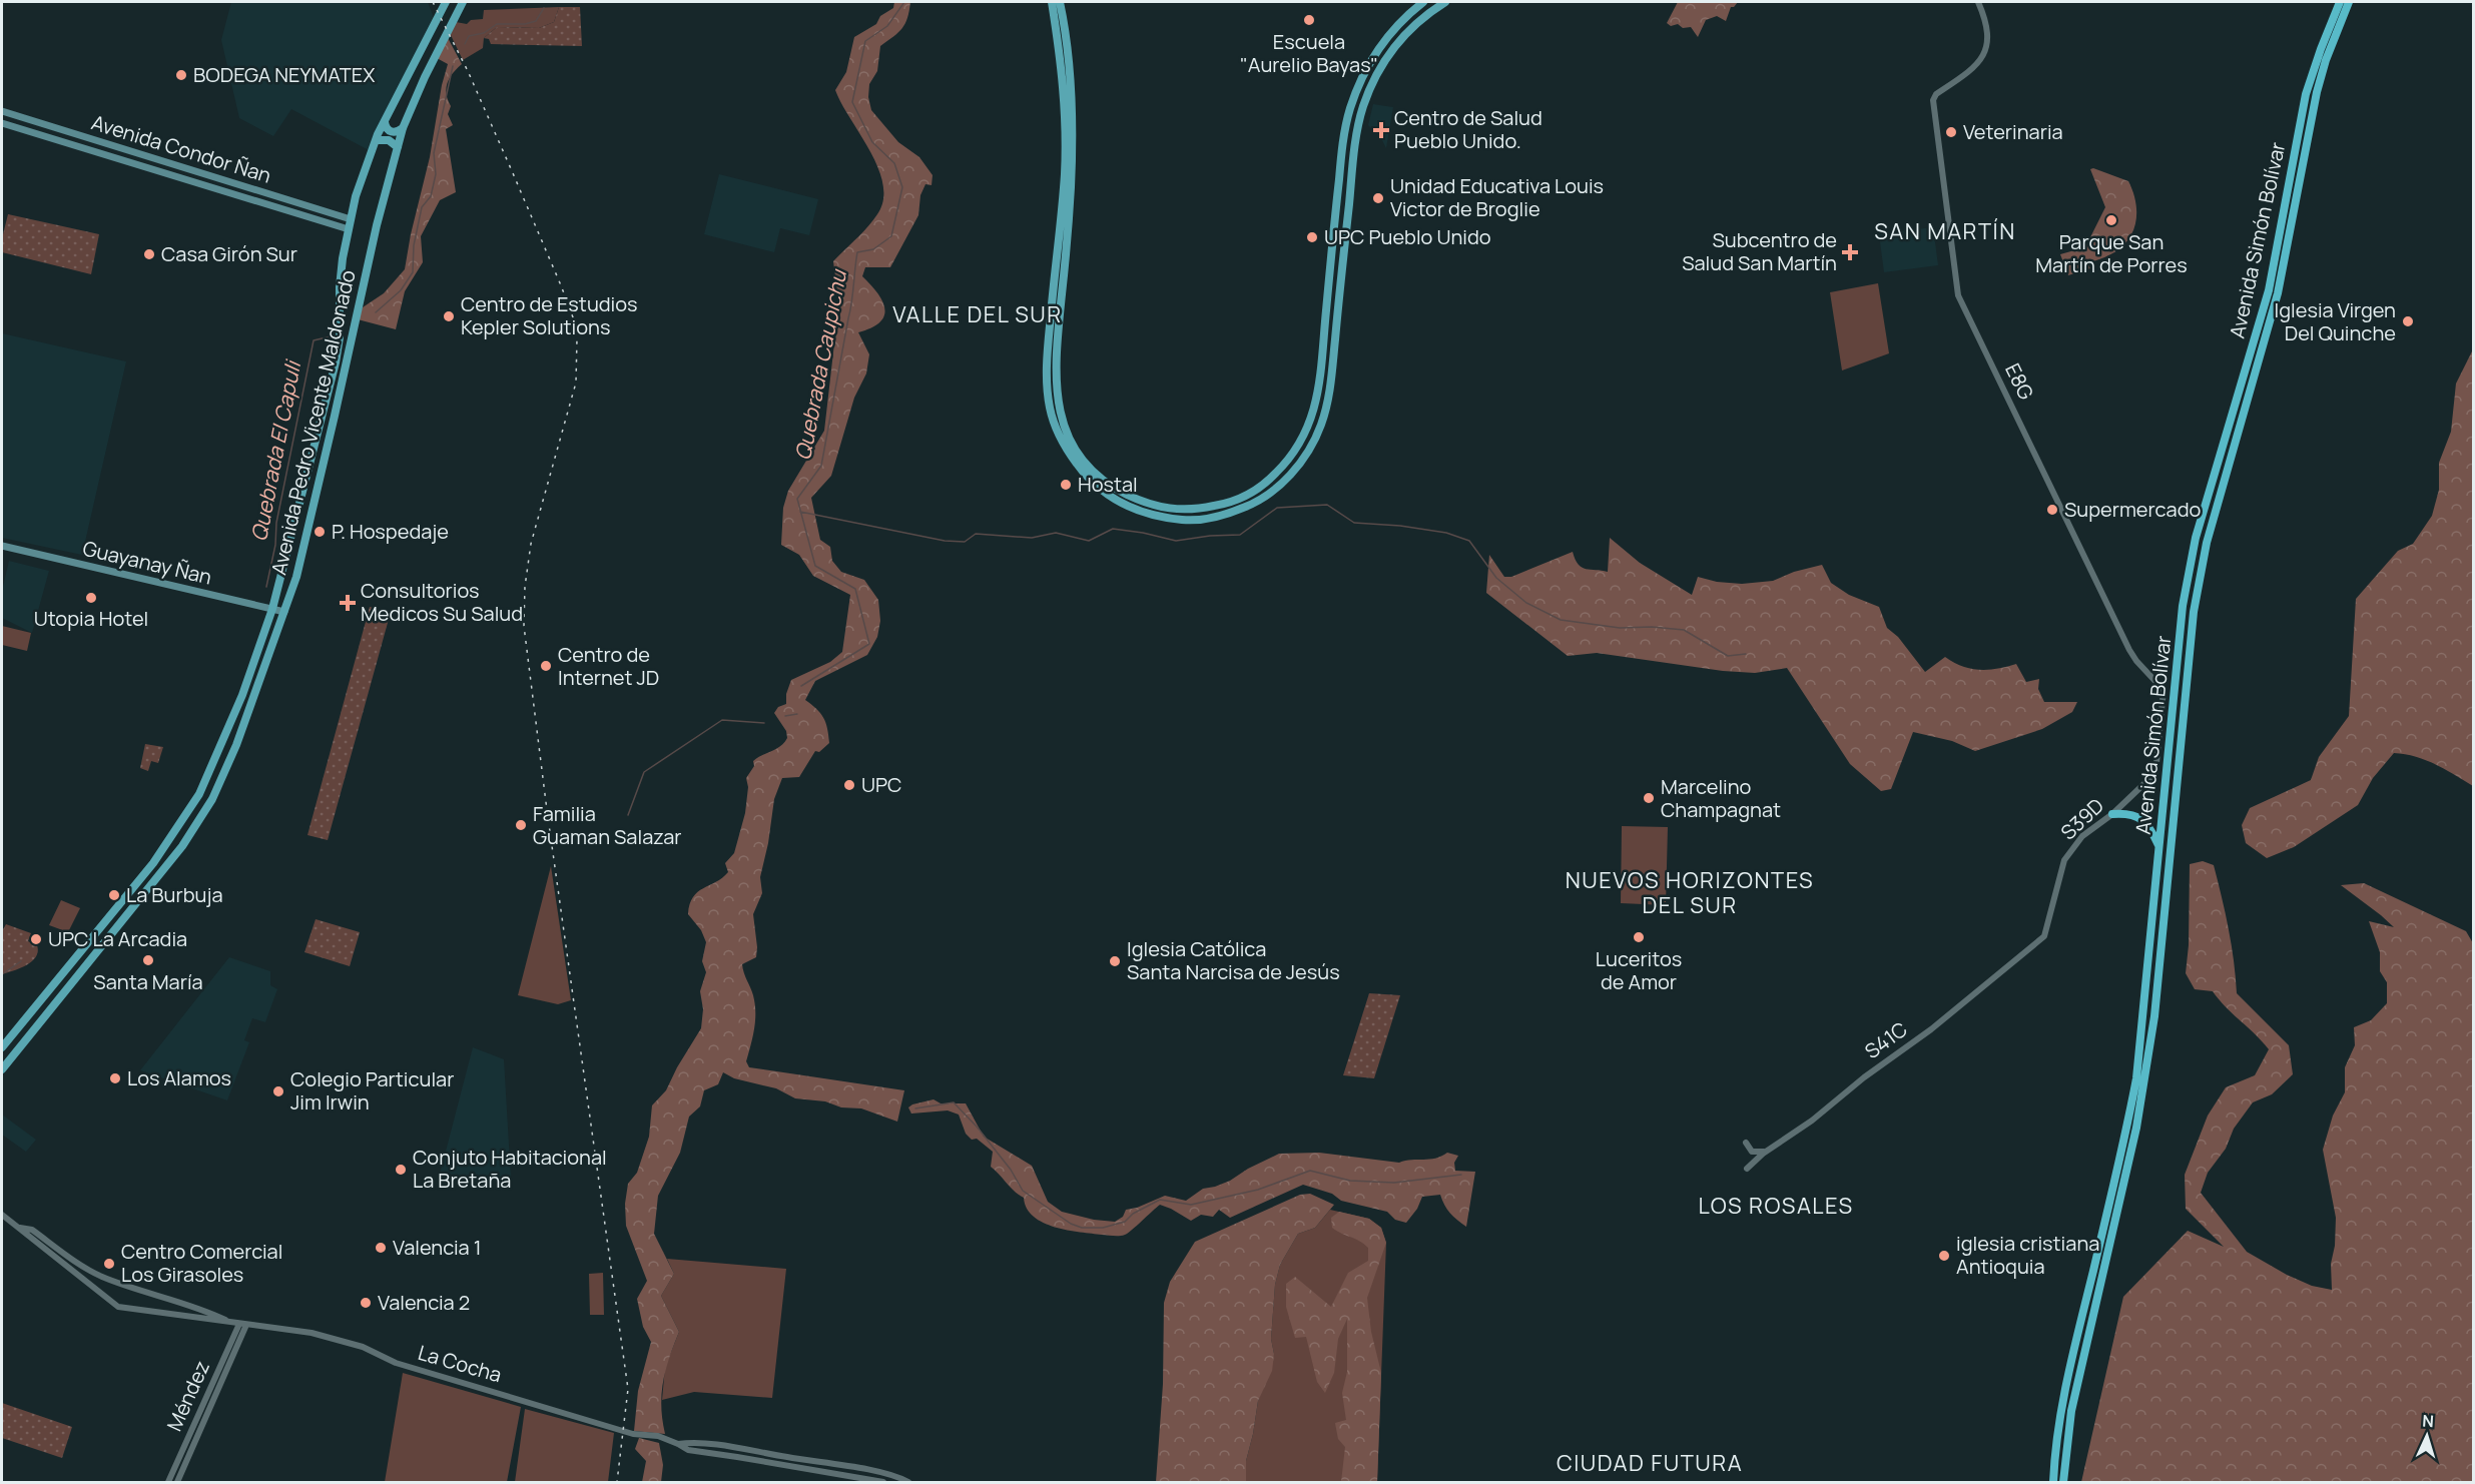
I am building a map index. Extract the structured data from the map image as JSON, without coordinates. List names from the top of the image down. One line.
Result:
{"streets":{"highway":["Avenida Simón Bolívar"],"main road":["Avenida Condor Ñan","Avenida Pedro Vicente Maldonado","Guayanay Ñan"],"street":["E8G","S39D","S41C","La Cocha","Méndez"]},"crossings":[["Avenida Condor Ñan","Avenida Pedro Vicente Maldonado"],["E8G","S39D"],["Avenida Pedro Vicente Maldonado","Guayanay Ñan"],["S39D","S41C"],["La Cocha","Méndez"]],"districts":["SAN MARTÍN","VALLE DEL SUR","NUEVOS HORIZONTES DEL SUR","LOS ROSALES","CIUDAD FUTURA"],"water":["Quebrada Caupichu","Quebrada El Capuli"],"places":{"other":["Escuela \"Aurelio Bayas\"","BODEGA NEYMATEX","Veterinaria","Unidad Educativa Louis Victor de Broglie","Parque San Martín de Porres","UPC Pueblo Unido","Casa Girón Sur","Centro de Estudios Kepler Solutions","Iglesia Virgen Del Quinche","Hostal","Supermercado","P. Hospedaje","Utopia Hotel","Centro de Internet JD","UPC","Marcelino Champagnat","Familia Guaman Salazar","La Burbuja","Luceritos de Amor","UPC La Arcadia","Santa María","Iglesia Católica Santa Narcisa de Jesús","Los Alamos","Colegio Particular Jim Irwin","Conjuto Habitacional La Bretaña","Valencia 1","iglesia cristiana Antioquia","Centro Comercial Los Girasoles","Valencia 2"],"health":["Centro de Salud Pueblo Unido.","Subcentro de Salud San Martín","Consultorios Medicos Su Salud"]},"north":"top"}
